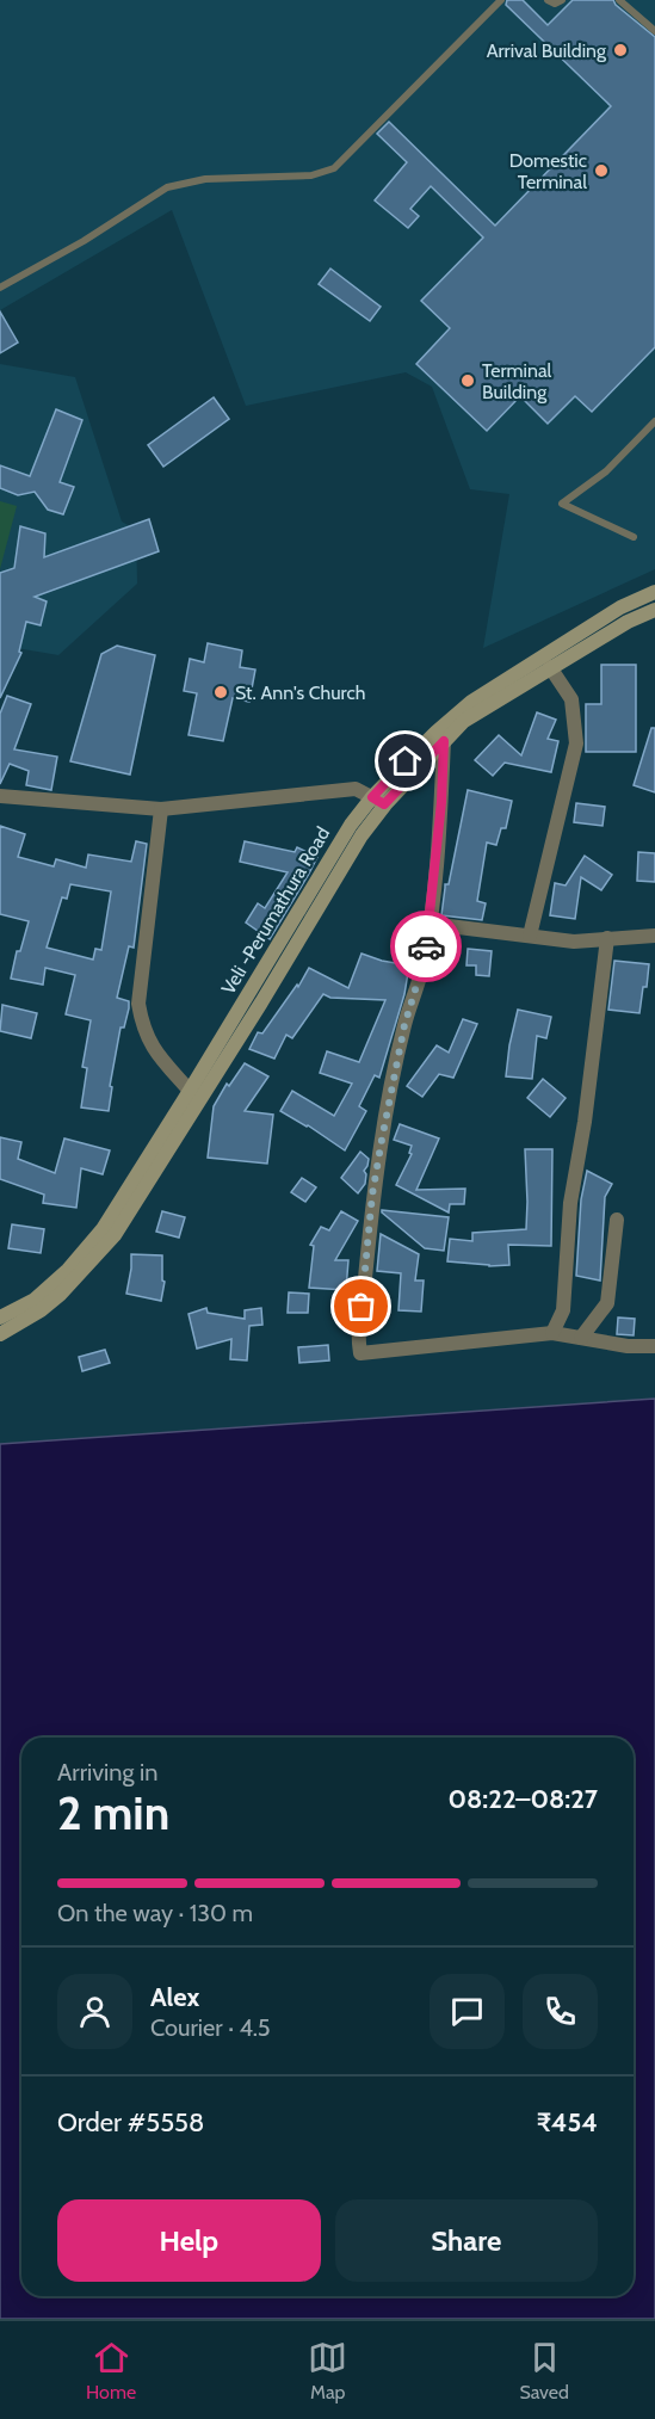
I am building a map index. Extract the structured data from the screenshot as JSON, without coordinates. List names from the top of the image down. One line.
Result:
{"streets":{"main road":["Veli -Perumathura Road"]},"places":["Arrival Building","Domestic Terminal","Terminal Building","St. Ann's Church"],"page":{"heading":["2 min","Arriving in","08:22–08:27"],"panel":["Alex","Courier · 4.5","Order #5558","₹454"],"bar":"On the way · 130 m","buttons":["Help","Share"],"tabs":["Home","Map","Saved"]}}
